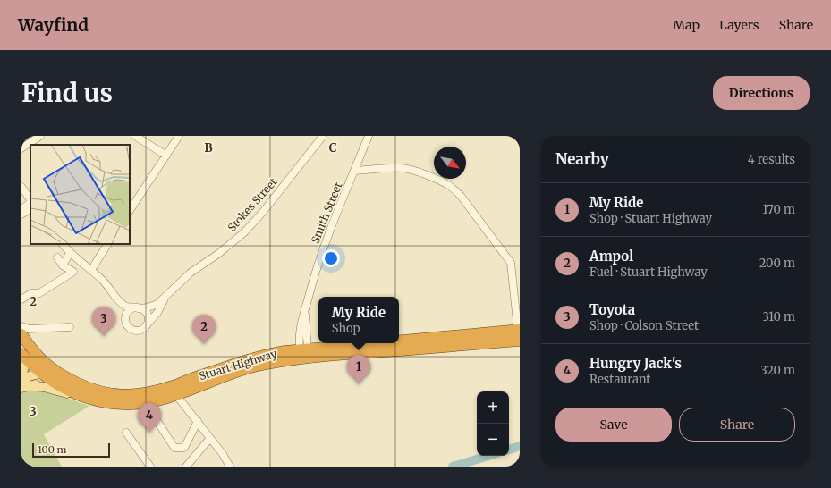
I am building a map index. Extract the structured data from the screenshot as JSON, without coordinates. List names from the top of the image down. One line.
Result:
{"streets":{"highway":["Stuart Highway"],"street":["Stokes Street","Smith Street"]},"crossings":[["Smith Street","Stuart Highway"]],"scale_bar":"100 m","north":"bottom right","page":{"header":"Wayfind","nav":["Map","Layers","Share"],"buttons":["Directions",["Save","Share"]],"title":"Find us","heading":["Nearby","4 results"],"list":[{"mark":"1","name":"My Ride","note":"Shop · Stuart Highway","value":"170 m"},{"mark":"2","name":"Ampol","note":"Fuel · Stuart Highway","value":"200 m"},{"mark":"3","name":"Toyota","note":"Shop · Colson Street","value":"310 m"},{"mark":"4","name":"Hungry Jack's","note":"Restaurant","value":"320 m"}],"popup":["My Ride","Shop"],"pins":["3","2","1","4"],"map_buttons":["+","−"],"scale":"100 m"},"grid":{"columns":["B","C"],"rows":["2","3"]}}
